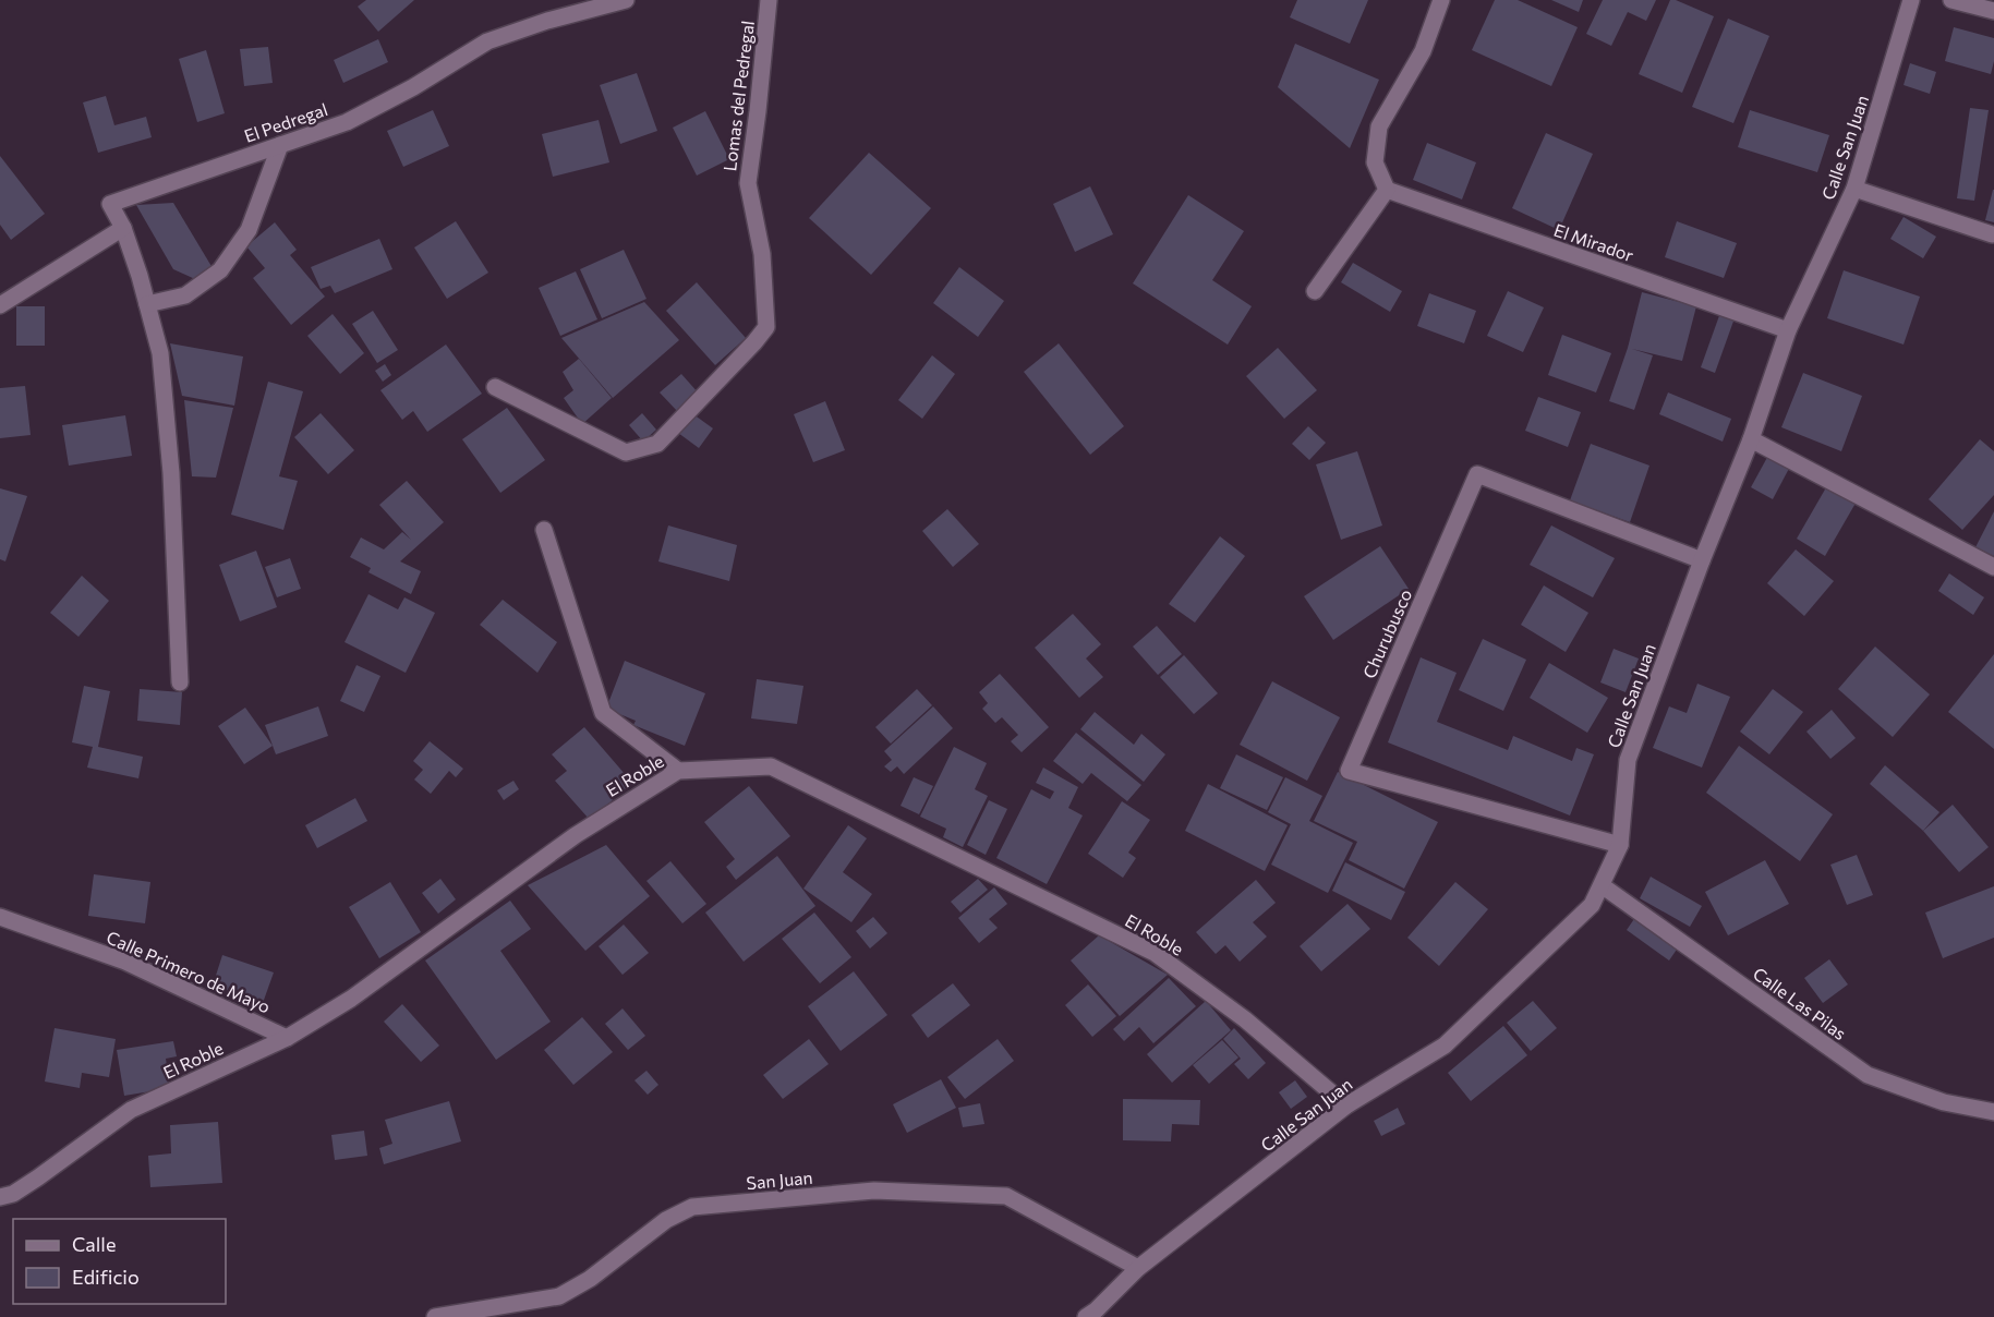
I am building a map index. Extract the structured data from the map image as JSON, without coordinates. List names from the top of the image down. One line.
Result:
{"streets":{"street":["Lomas del Pedregal","El Pedregal","Calle San Juan","El Mirador","Churubusco","El Roble","Calle Primero de Mayo","Calle Las Pilas","San Juan"]},"crossings":[["Calle San Juan","El Mirador"],["Calle San Juan","Churubusco"],["Calle San Juan","El Roble"],["Calle San Juan","Calle Las Pilas"],["Calle San Juan","San Juan"],["El Roble","Calle Primero de Mayo"]],"legend":["Calle","Edificio"]}
